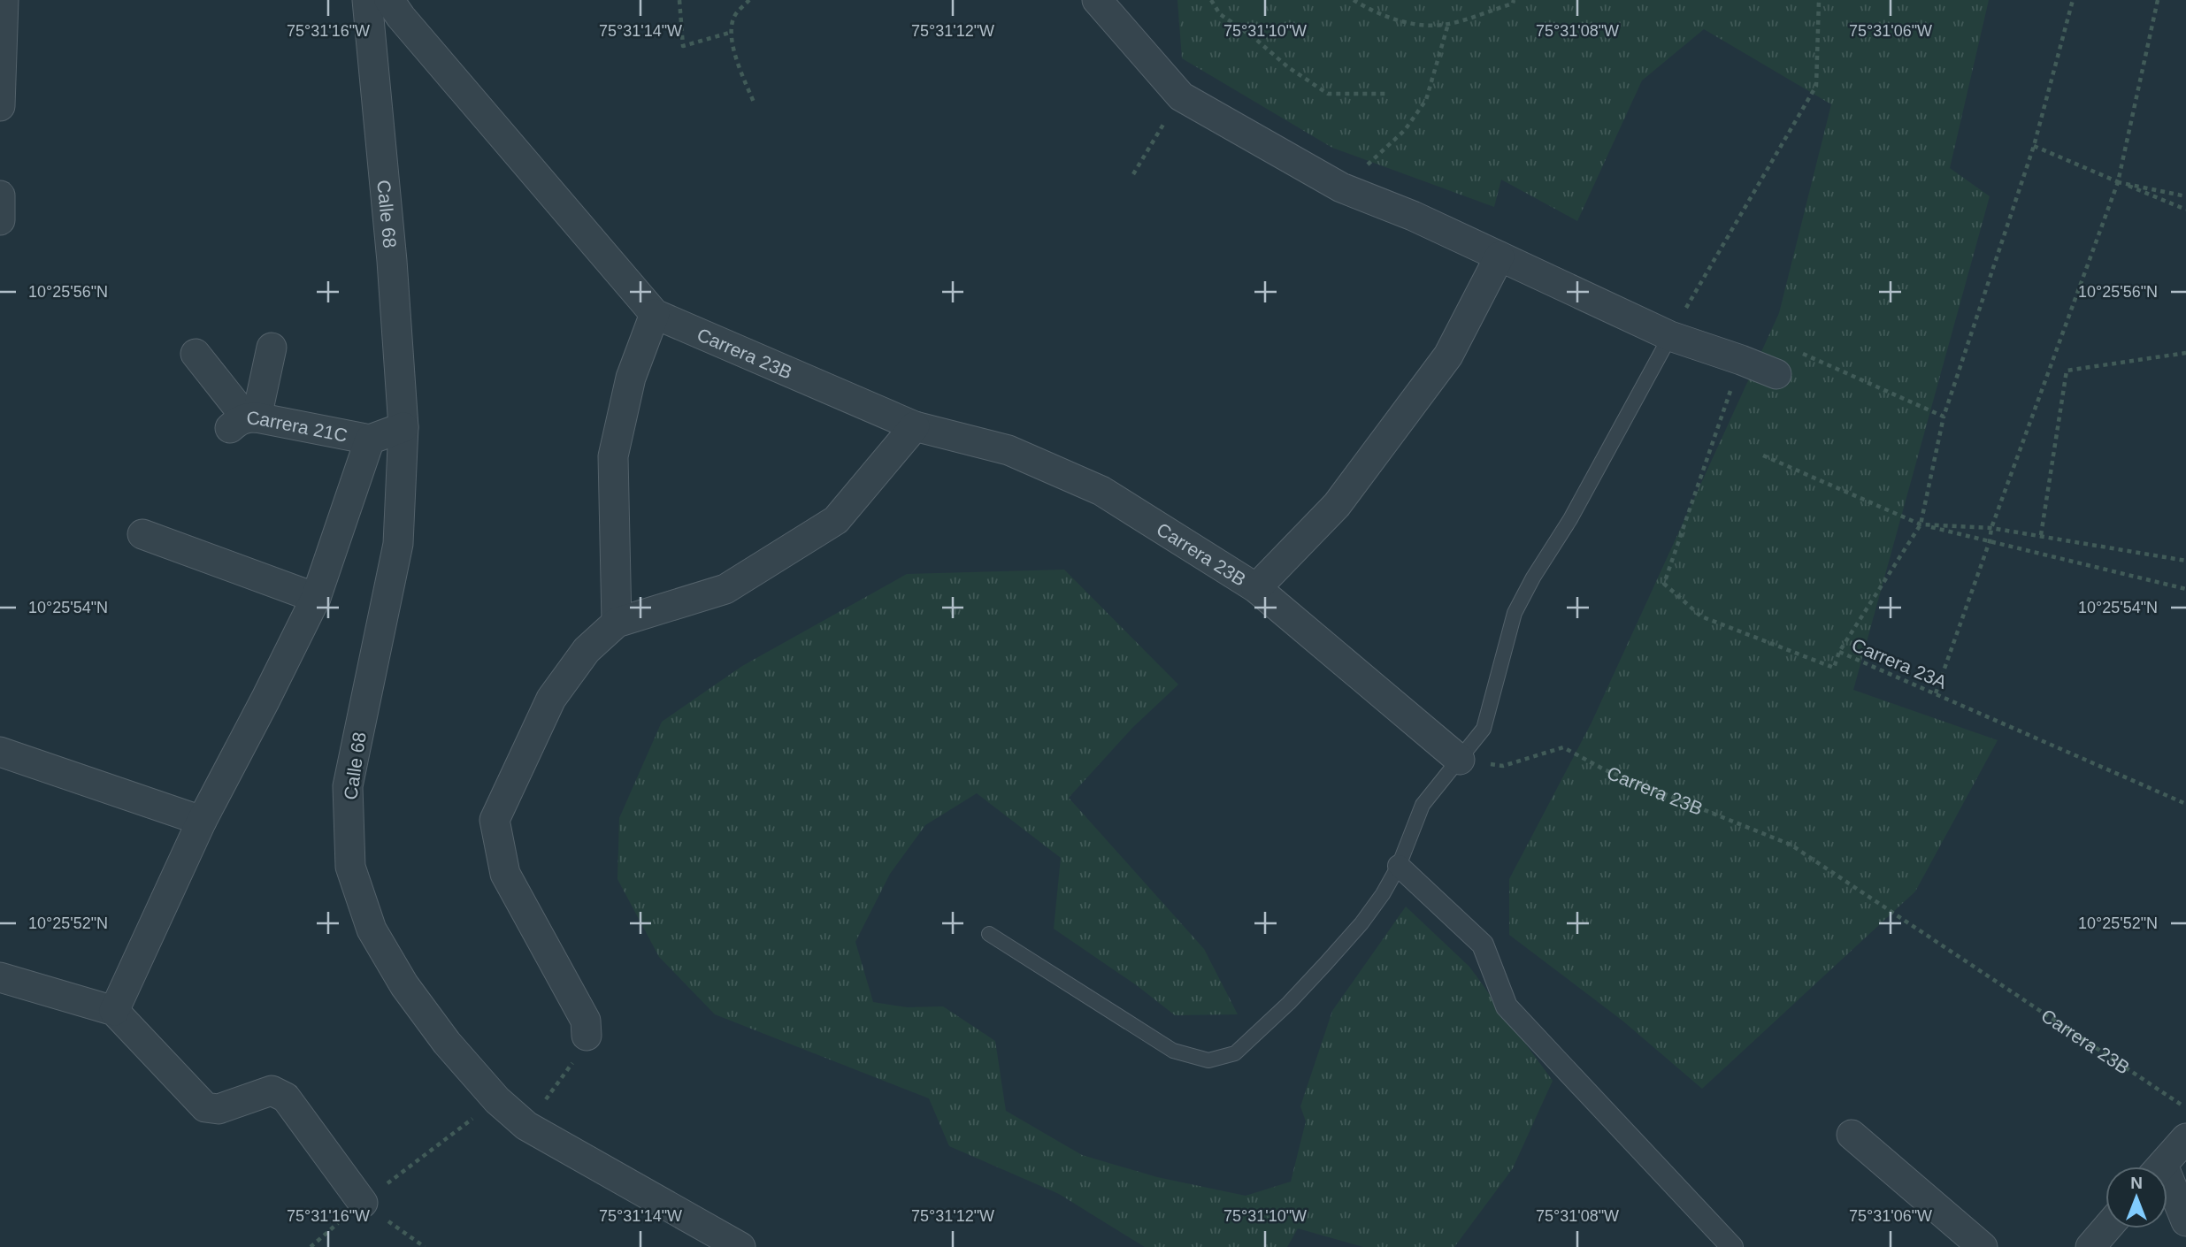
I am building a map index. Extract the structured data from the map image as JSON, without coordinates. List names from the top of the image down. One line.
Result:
{"streets":{"street":["Calle 68","Carrera 23B","Carrera 21C"],"path":["Carrera 23A"]},"north":"top","coordinates":["75°31'16\"W","75°31'14\"W","75°31'12\"W","75°31'10\"W","75°31'08\"W","75°31'06\"W","10°25'56\"N","10°25'54\"N","10°25'52\"N"]}
